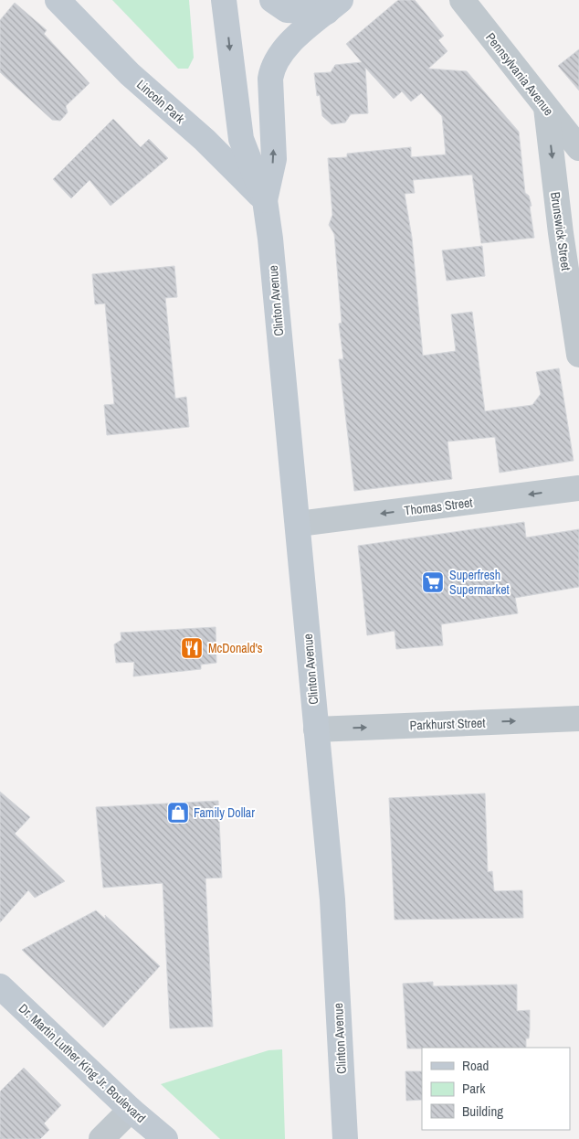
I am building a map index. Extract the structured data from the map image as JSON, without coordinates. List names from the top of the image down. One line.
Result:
{"streets":{"main road":["Lincoln Park","Clinton Avenue","Dr. Martin Luther King Jr. Boulevard"],"street":["Pennsylvania Avenue","Brunswick Street","Thomas Street","Parkhurst Street"]},"crossings":[["Pennsylvania Avenue","Brunswick Street"],["Lincoln Park","Clinton Avenue"],["Clinton Avenue","Thomas Street"],["Clinton Avenue","Parkhurst Street"]],"one_way":["Brunswick Street","Thomas Street","Parkhurst Street"],"places":{"supermarket":["Superfresh Supermarket"],"restaurant":["McDonald's"],"shop":["Family Dollar"]},"legend":["Road","Park","Building"]}
